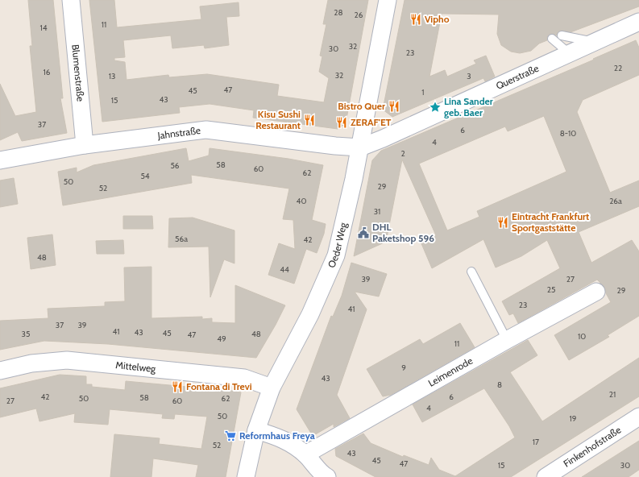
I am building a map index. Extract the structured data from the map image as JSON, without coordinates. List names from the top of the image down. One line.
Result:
{"streets":{"street":["Blumenstraße","Querstraße","Jahnstraße","Oeder Weg","Mittelweg","Leimenrode","Finkenhofstraße"]},"crossings":[["Blumenstraße","Jahnstraße"],["Querstraße","Jahnstraße"],["Querstraße","Oeder Weg"],["Jahnstraße","Oeder Weg"],["Oeder Weg","Mittelweg"]],"places":{"restaurant":["Vipho","Bistro Quer","Kisu Sushi Restaurant","ZERAF'ET","Eintracht Frankfurt Sportgaststätte","Fontana di Trevi"],"place":["Lina Sander geb. Baer"],"public building":["DHL Paketshop 596"],"supermarket":["Reformhaus Freya"]},"house_numbers":["28","26","11","14","32","30","23","22","16","32","13","3","47","45","1","43","15","37","6","8-10","4","2","58","56","60","62","54","50","29","52","40","26a","31","56a","42","48","44","39","27","25","29","23","41","37","39","41","43","45","35","48","47","10","49","11","9","43","8","21","42","6","58","50","62","27","60","4","50","19","17","52","43","45","47","15","30"]}
